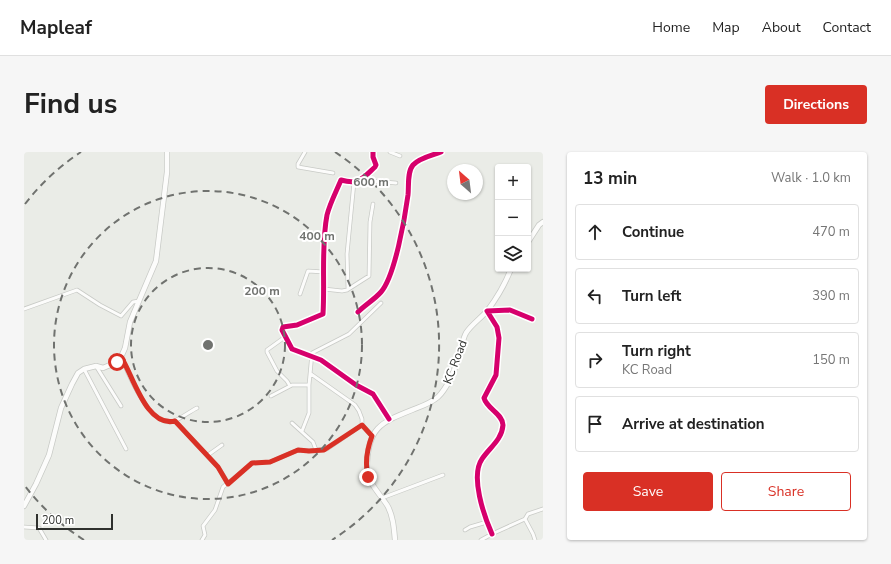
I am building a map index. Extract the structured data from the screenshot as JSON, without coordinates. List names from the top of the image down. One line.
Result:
{"streets":{"main road":["KC Road"]},"scale_bar":"200 m","north":"top left","page":{"header":"Mapleaf","nav":["Home","Map","About","Contact"],"title":"Find us","buttons":["Directions",["Save","Share"]],"heading":["13 min","Walk · 1.0 km"],"map_buttons":["+","−"],"list":[["Continue","470 m"],["Turn left","390 m"],["Turn right","KC Road","150 m"],"Arrive at destination"],"scale":"200 m"},"rings":["600 m","400 m","200 m"]}
